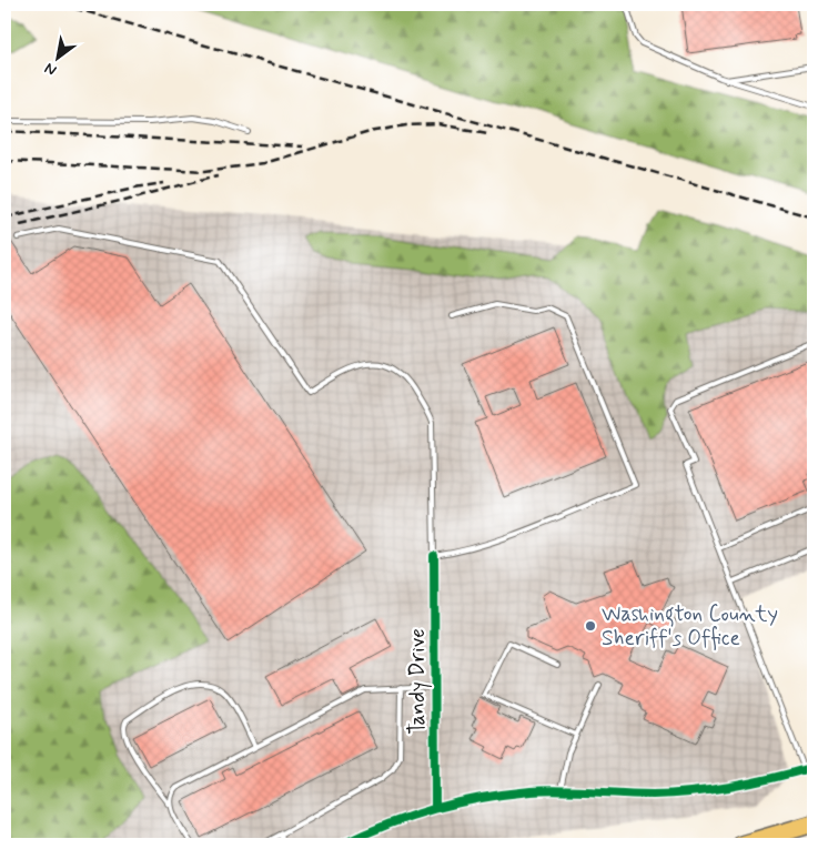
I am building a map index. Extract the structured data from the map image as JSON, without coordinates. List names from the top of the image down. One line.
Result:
{"streets":{"street":["Tandy Drive"]},"places":["Washington County Sheriff's Office"],"north":"bottom left"}
